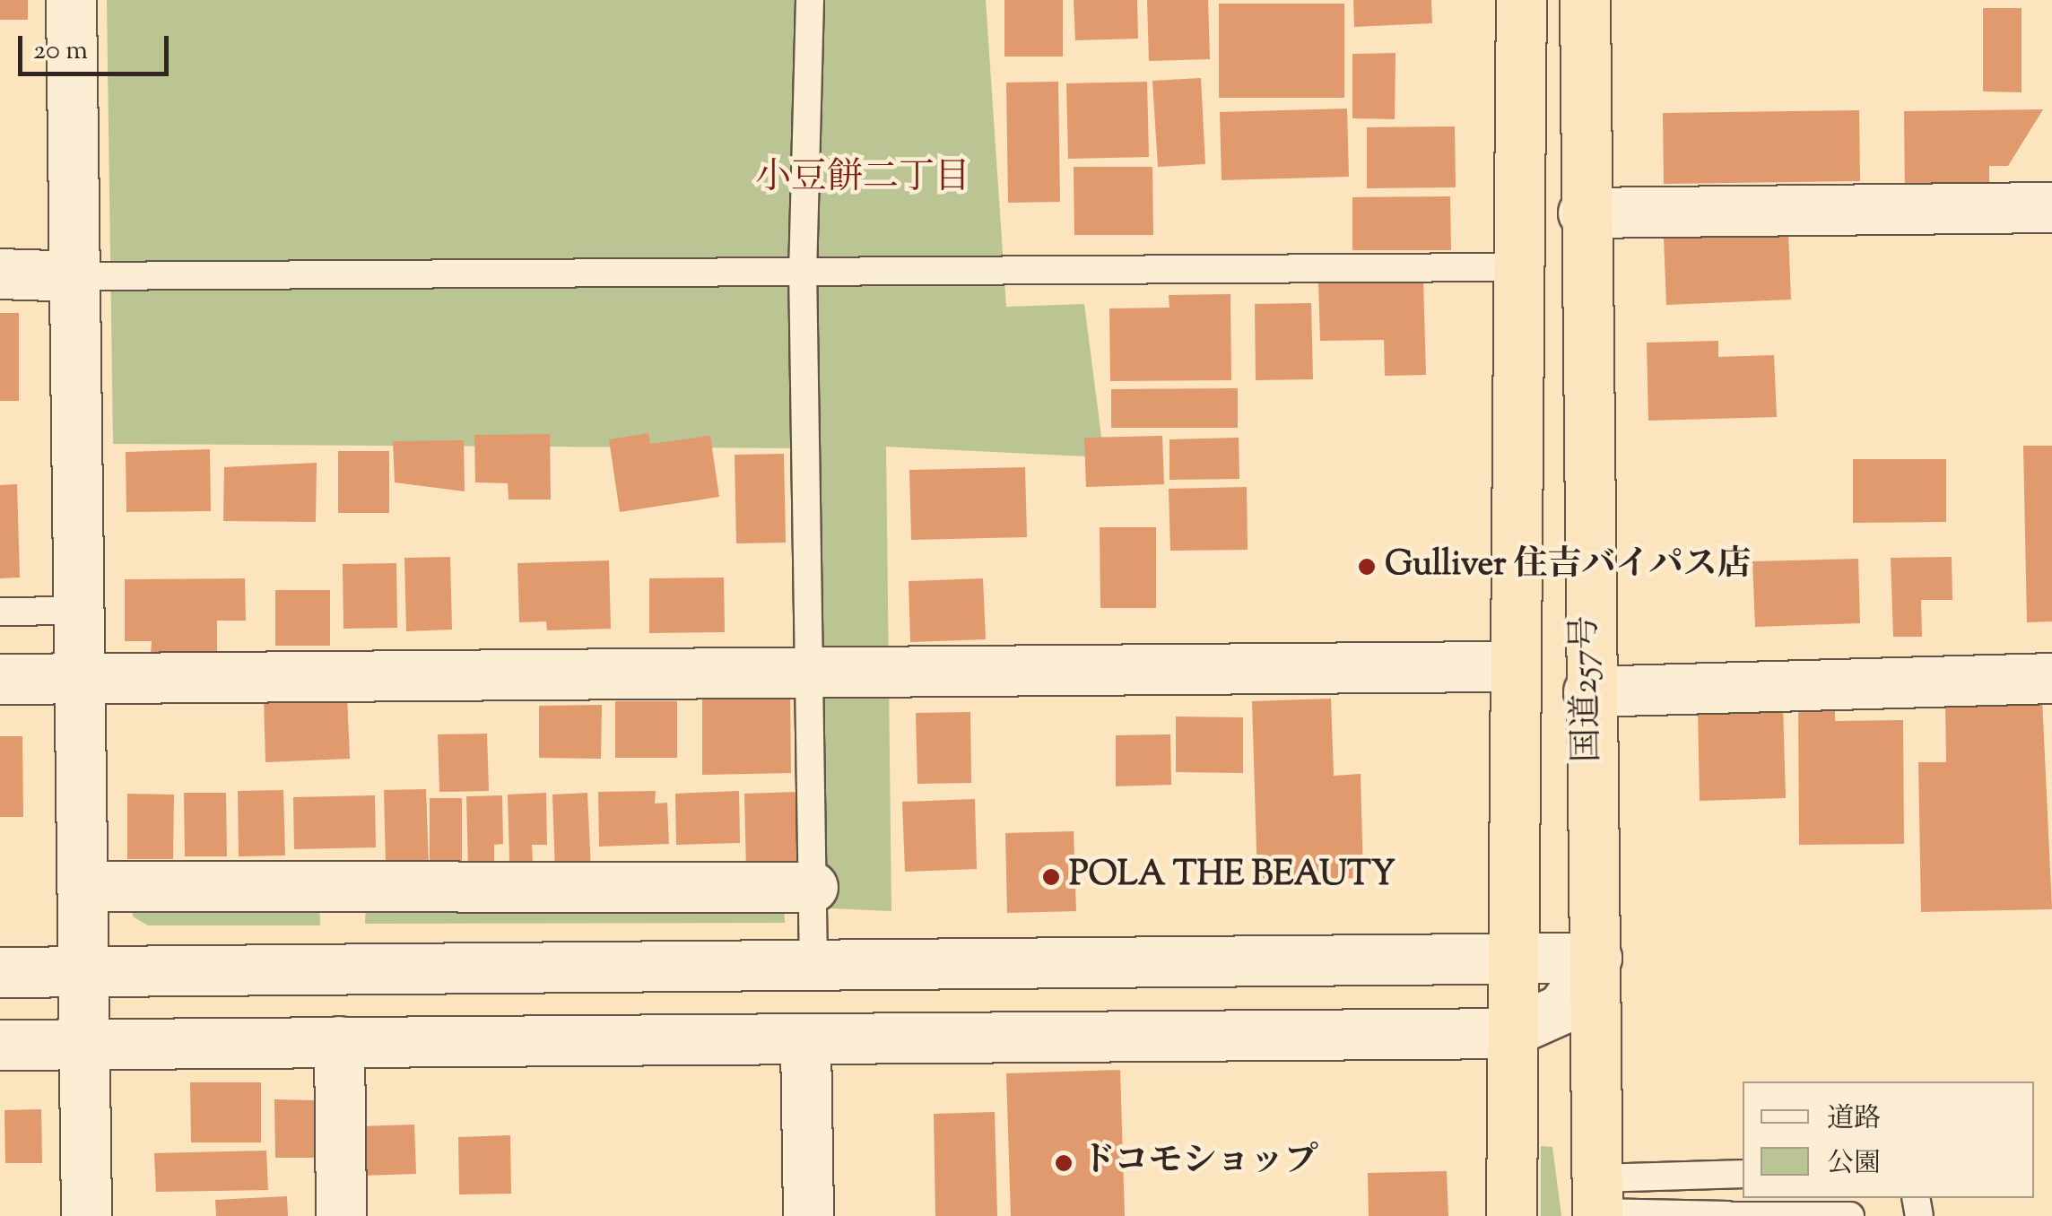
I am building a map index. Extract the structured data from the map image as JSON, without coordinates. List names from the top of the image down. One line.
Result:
{"streets":{"highway":["国道257号"]},"districts":["小豆餅二丁目"],"places":["Gulliver 住吉バイパス店","POLA THE BEAUTY","ドコモショップ"],"legend":["道路","公園"],"scale_bar":"20 m"}
